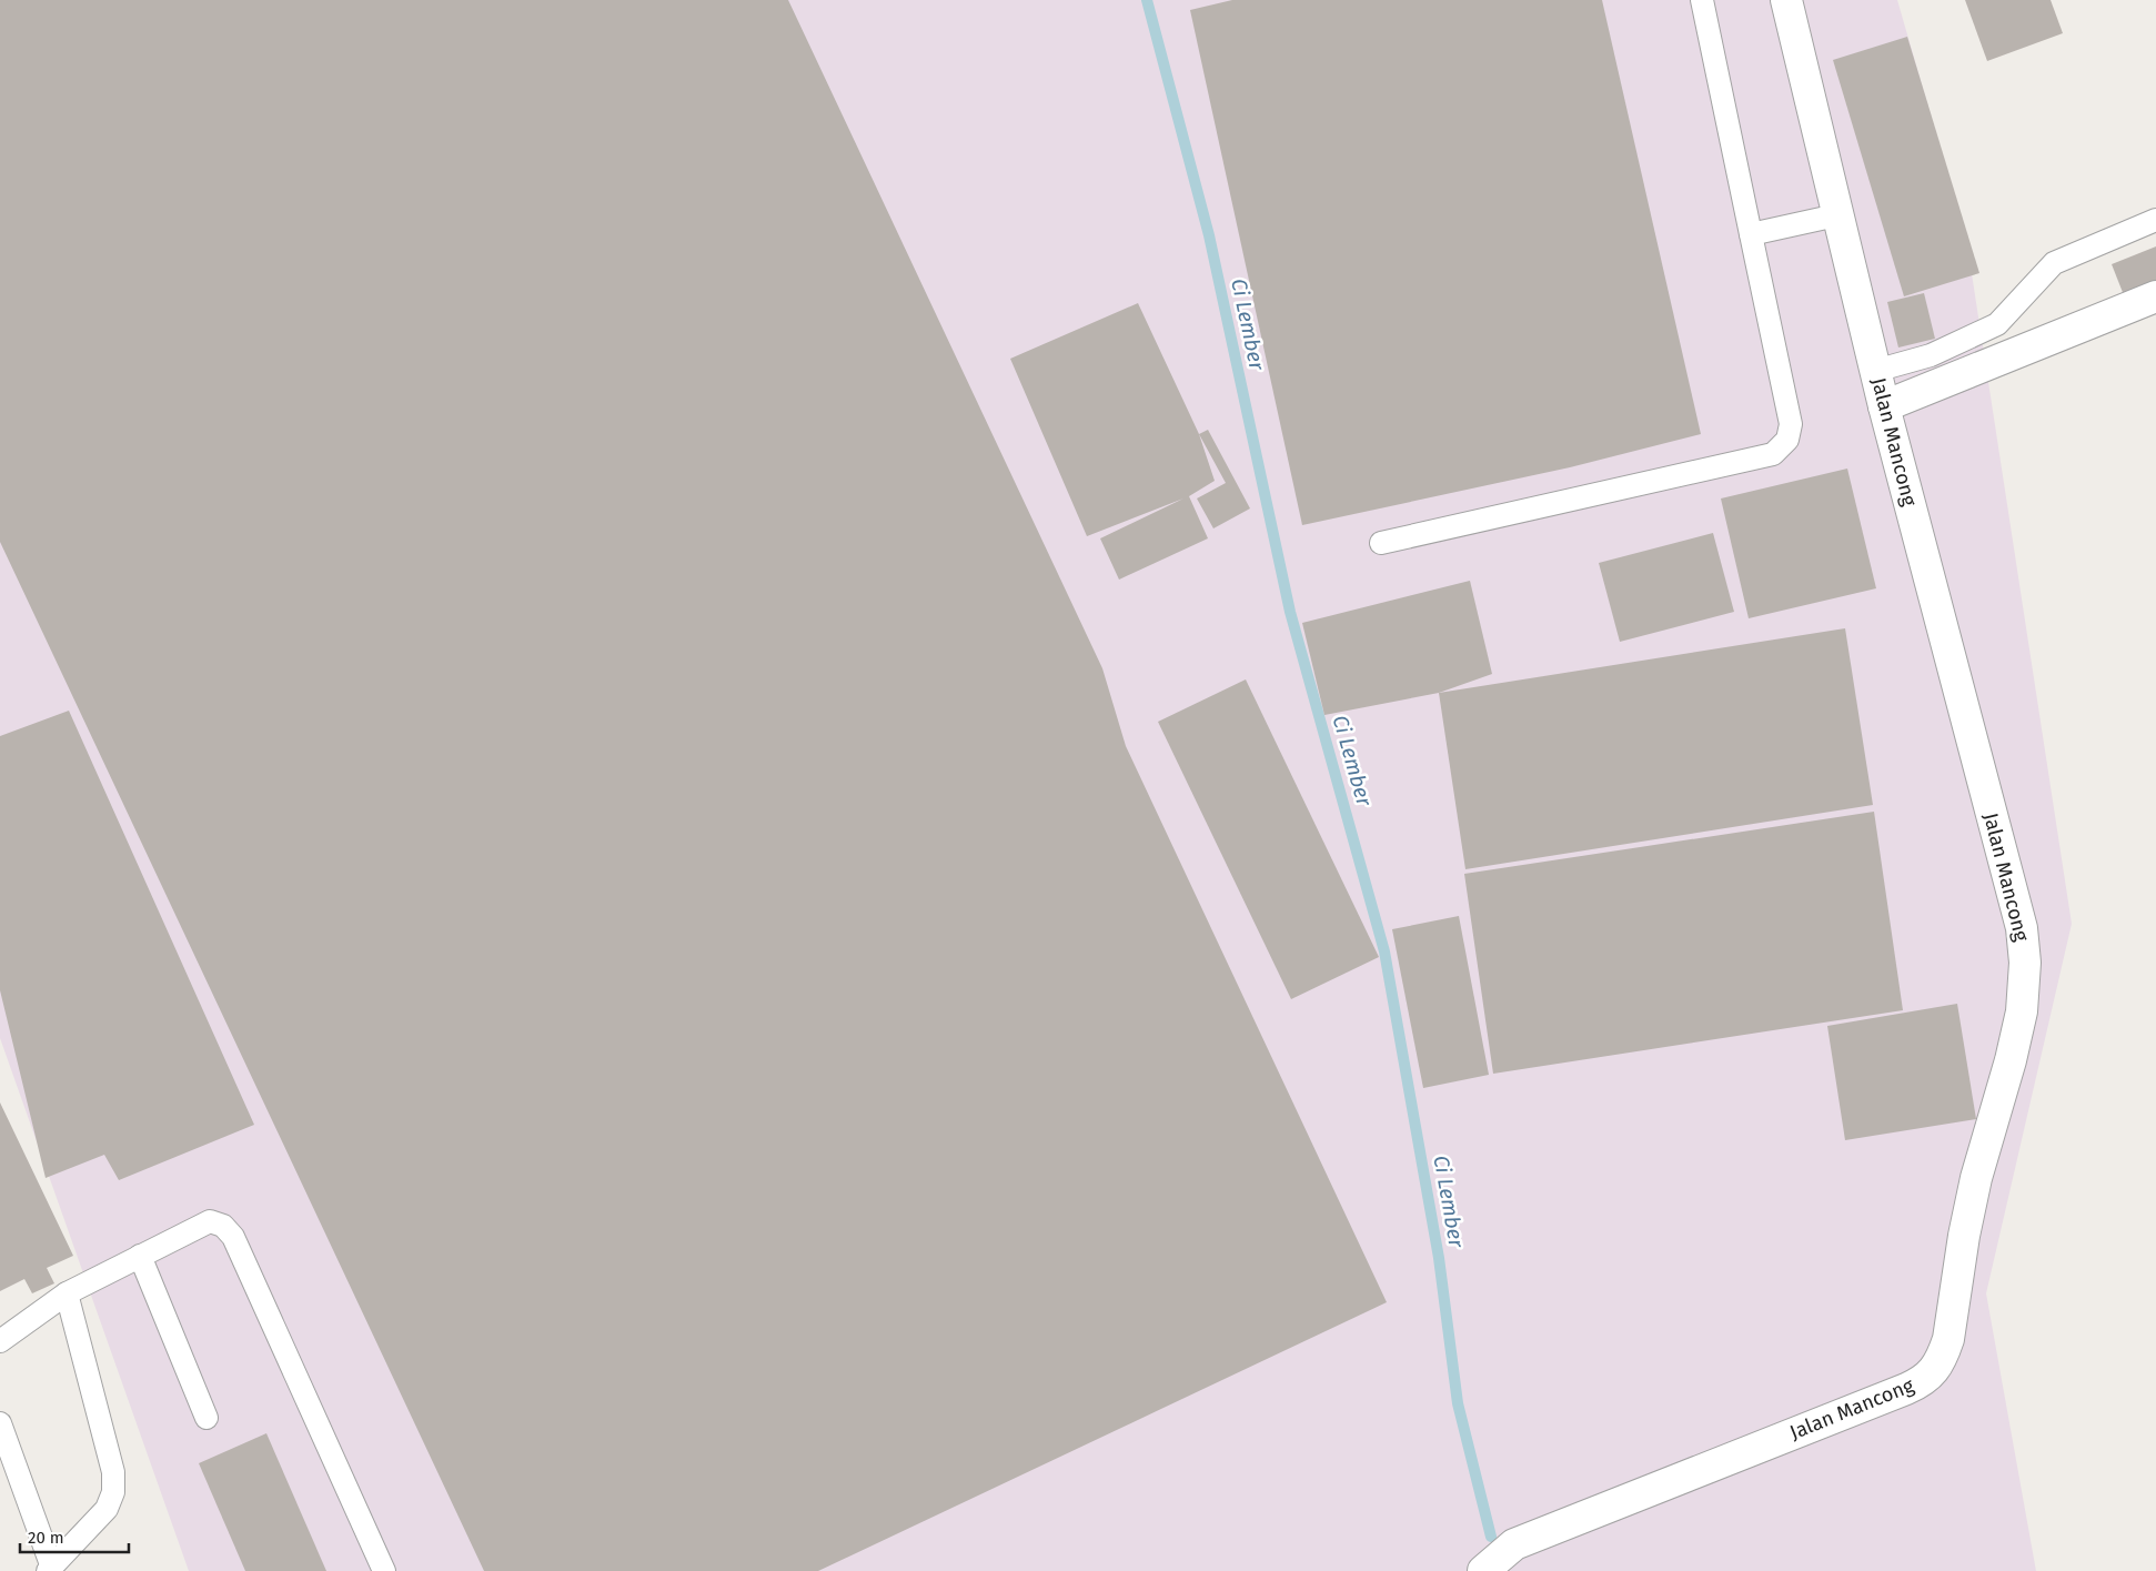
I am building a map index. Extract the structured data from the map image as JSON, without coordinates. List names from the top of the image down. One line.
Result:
{"streets":{"street":["Jalan Mancong"]},"water":["Ci Lember"],"scale_bar":"20 m"}
